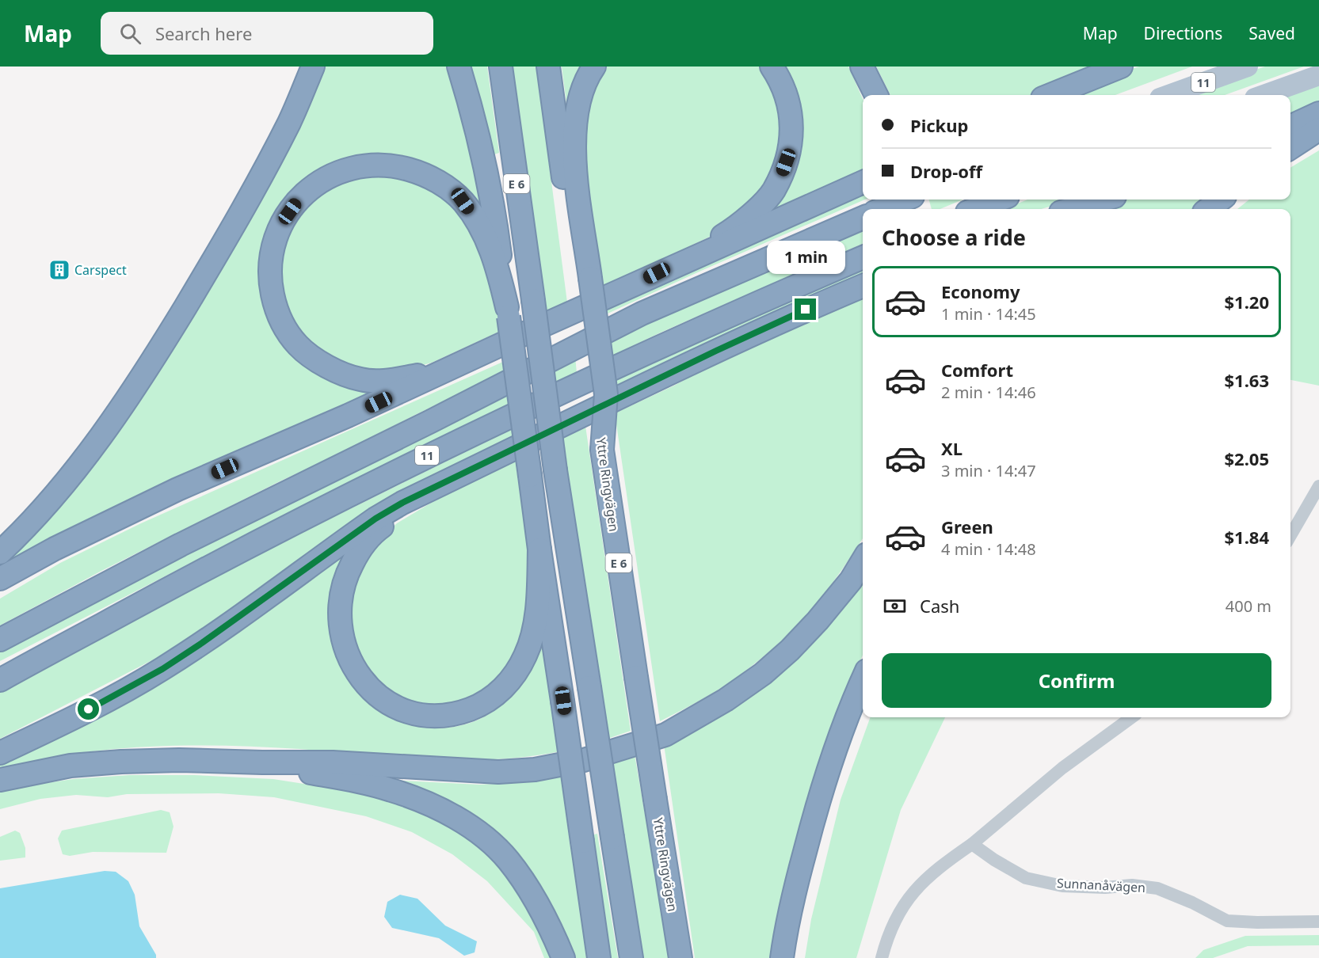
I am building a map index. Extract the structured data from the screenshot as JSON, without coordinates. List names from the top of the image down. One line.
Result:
{"streets":{"highway":["11","E 6","Yttre Ringvägen"],"street":["Sunnanåvägen"]},"places":{"building":["Carspect"]},"page":{"header":"Map","search":"Search here","nav":["Map","Directions","Saved"],"banner":["Pickup","Drop-off"],"heading":"Choose a ride","bubble":"1 min","list":[{"name":"Economy","note":"1 min · 14:45","value":"$1.20"},{"name":"Comfort","note":"2 min · 14:46","value":"$1.63"},{"name":"XL","note":"3 min · 14:47","value":"$2.05"},{"name":"Green","note":"4 min · 14:48","value":"$1.84"}],"pay":["Cash","400 m"],"buttons":"Confirm"}}
